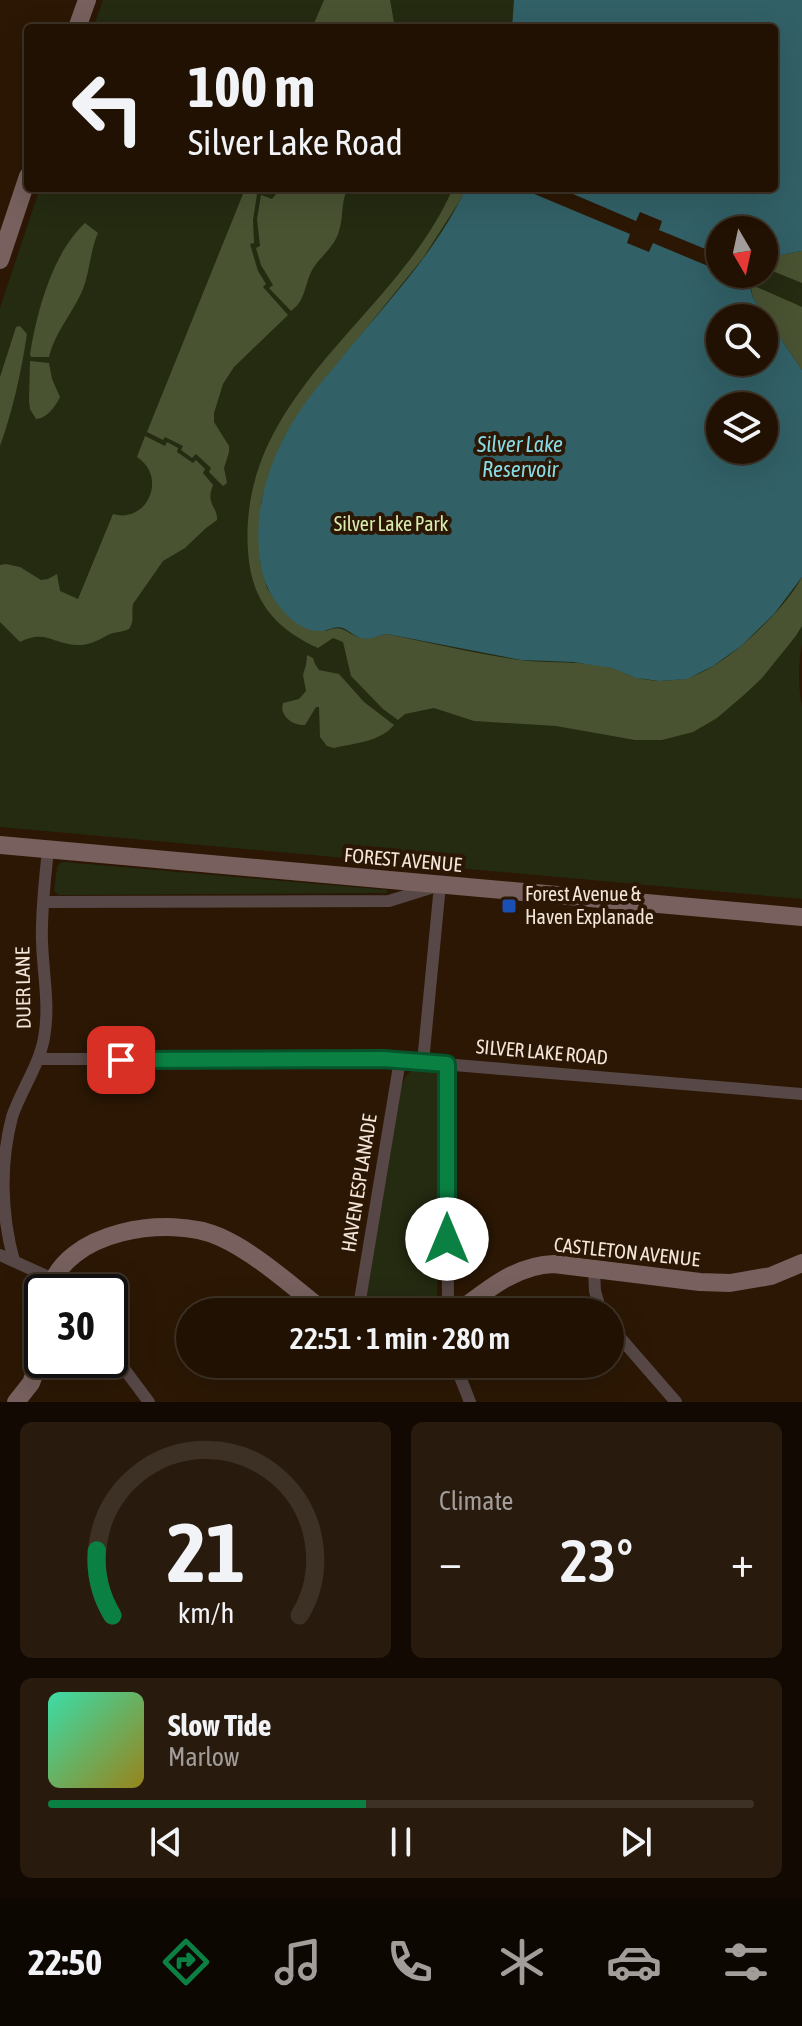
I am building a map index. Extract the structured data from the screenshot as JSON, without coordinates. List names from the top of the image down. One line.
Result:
{"streets":{"main road":["FOREST AVENUE","CASTLETON AVENUE"],"street":["DUER LANE","SILVER LAKE ROAD","HAVEN ESPLANADE"]},"crossings":[["FOREST AVENUE","DUER LANE"],["DUER LANE","SILVER LAKE ROAD"],["SILVER LAKE ROAD","HAVEN ESPLANADE"]],"water":["Silver Lake Reservoir"],"parks":["Silver Lake Park"],"places":{"transit":["Forest Avenue & Haven Explanade"]},"north":"bottom","page":{"turn":["100 m","Silver Lake Road"],"limit":"30","trip":"22:51 · 1 min · 280 m","tile":"Climate","heat":["−","23°","+"],"song":["Slow Tide","Marlow"],"tabs":"22:50","gauge":["21","km/h"]}}
